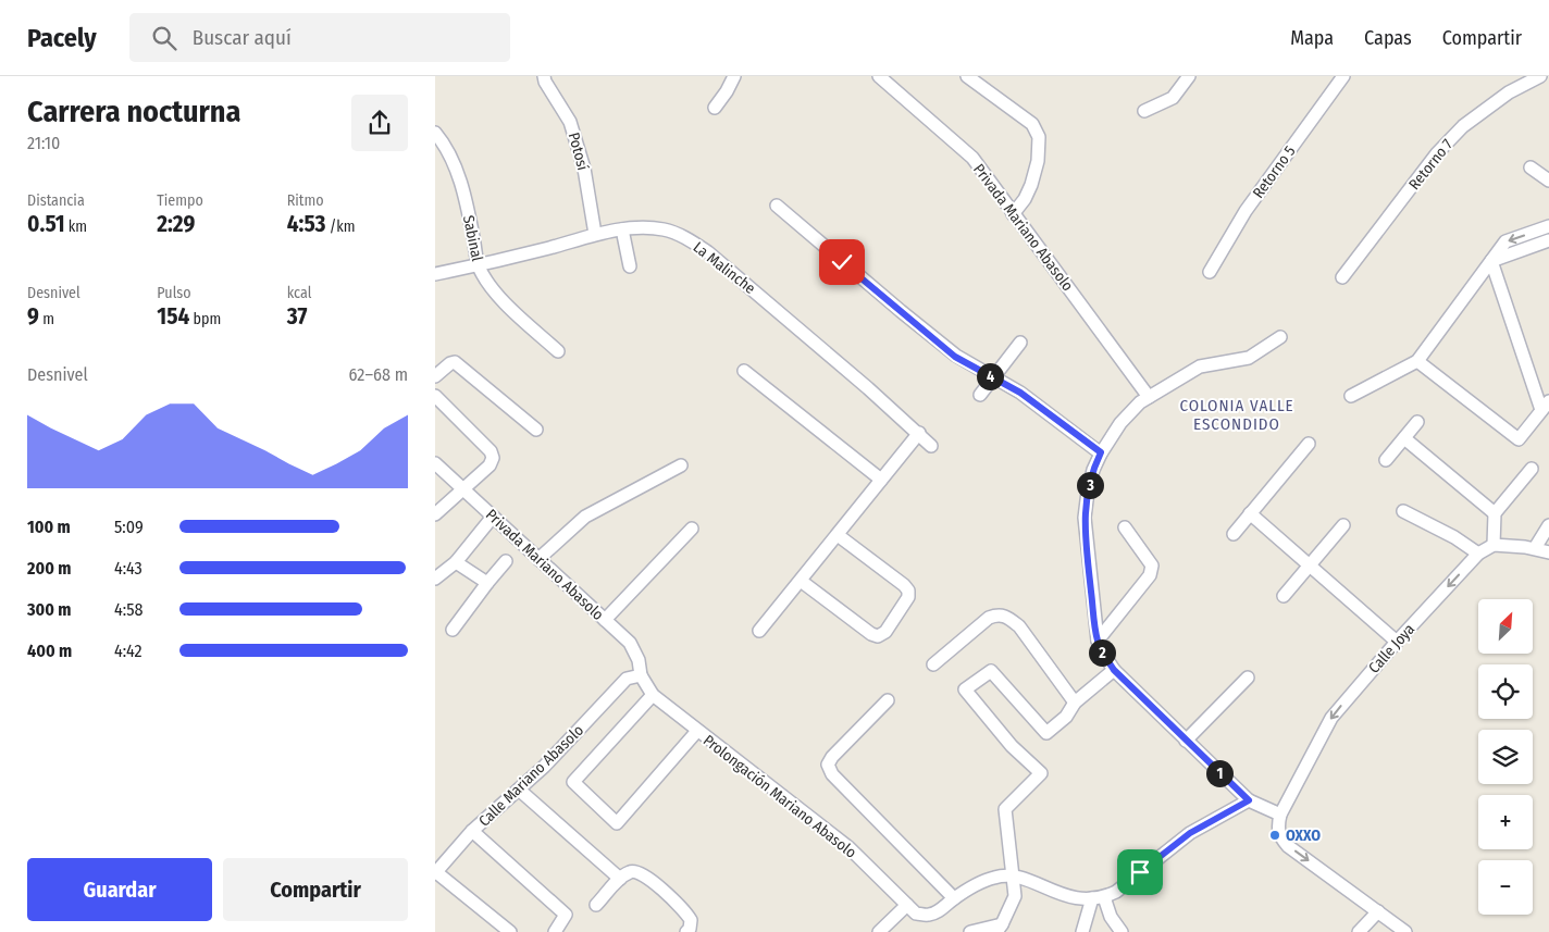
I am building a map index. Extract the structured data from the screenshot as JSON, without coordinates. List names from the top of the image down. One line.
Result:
{"streets":{"street":["Potosí","Retorno 7","Retorno 5","Privada Mariano Abasolo","Sabinal","La Malinche","Calle Joya","Calle Mariano Abasolo","Prolongación Mariano Abasolo"]},"crossings":[["Potosí","La Malinche"],["Privada Mariano Abasolo","Calle Mariano Abasolo"],["Privada Mariano Abasolo","Prolongación Mariano Abasolo"],["Sabinal","La Malinche"],["Calle Mariano Abasolo","Prolongación Mariano Abasolo"]],"one_way":["Calle Joya"],"districts":["COLONIA VALLE ESCONDIDO"],"places":["OXXO"],"north":"top right","page":{"header":"Pacely","search":"Buscar aquí","nav":["Mapa","Capas","Compartir"],"heading":["Carrera nocturna","21:10"],"stats":[["Distancia","0.51 km"],["Tiempo","2:29"],["Ritmo","4:53 /km"],["Desnivel","9 m"],["Pulso","154 bpm"],["kcal","37"]],"chart":["Desnivel","62–68 m"],"pins":["4","3","2","1"],"list":[{"name":"100 m","note":"5:09"},{"name":"200 m","note":"4:43"},{"name":"300 m","note":"4:58"},{"name":"400 m","note":"4:42"}],"map_buttons":["+","−"],"buttons":["Guardar","Compartir"]}}
